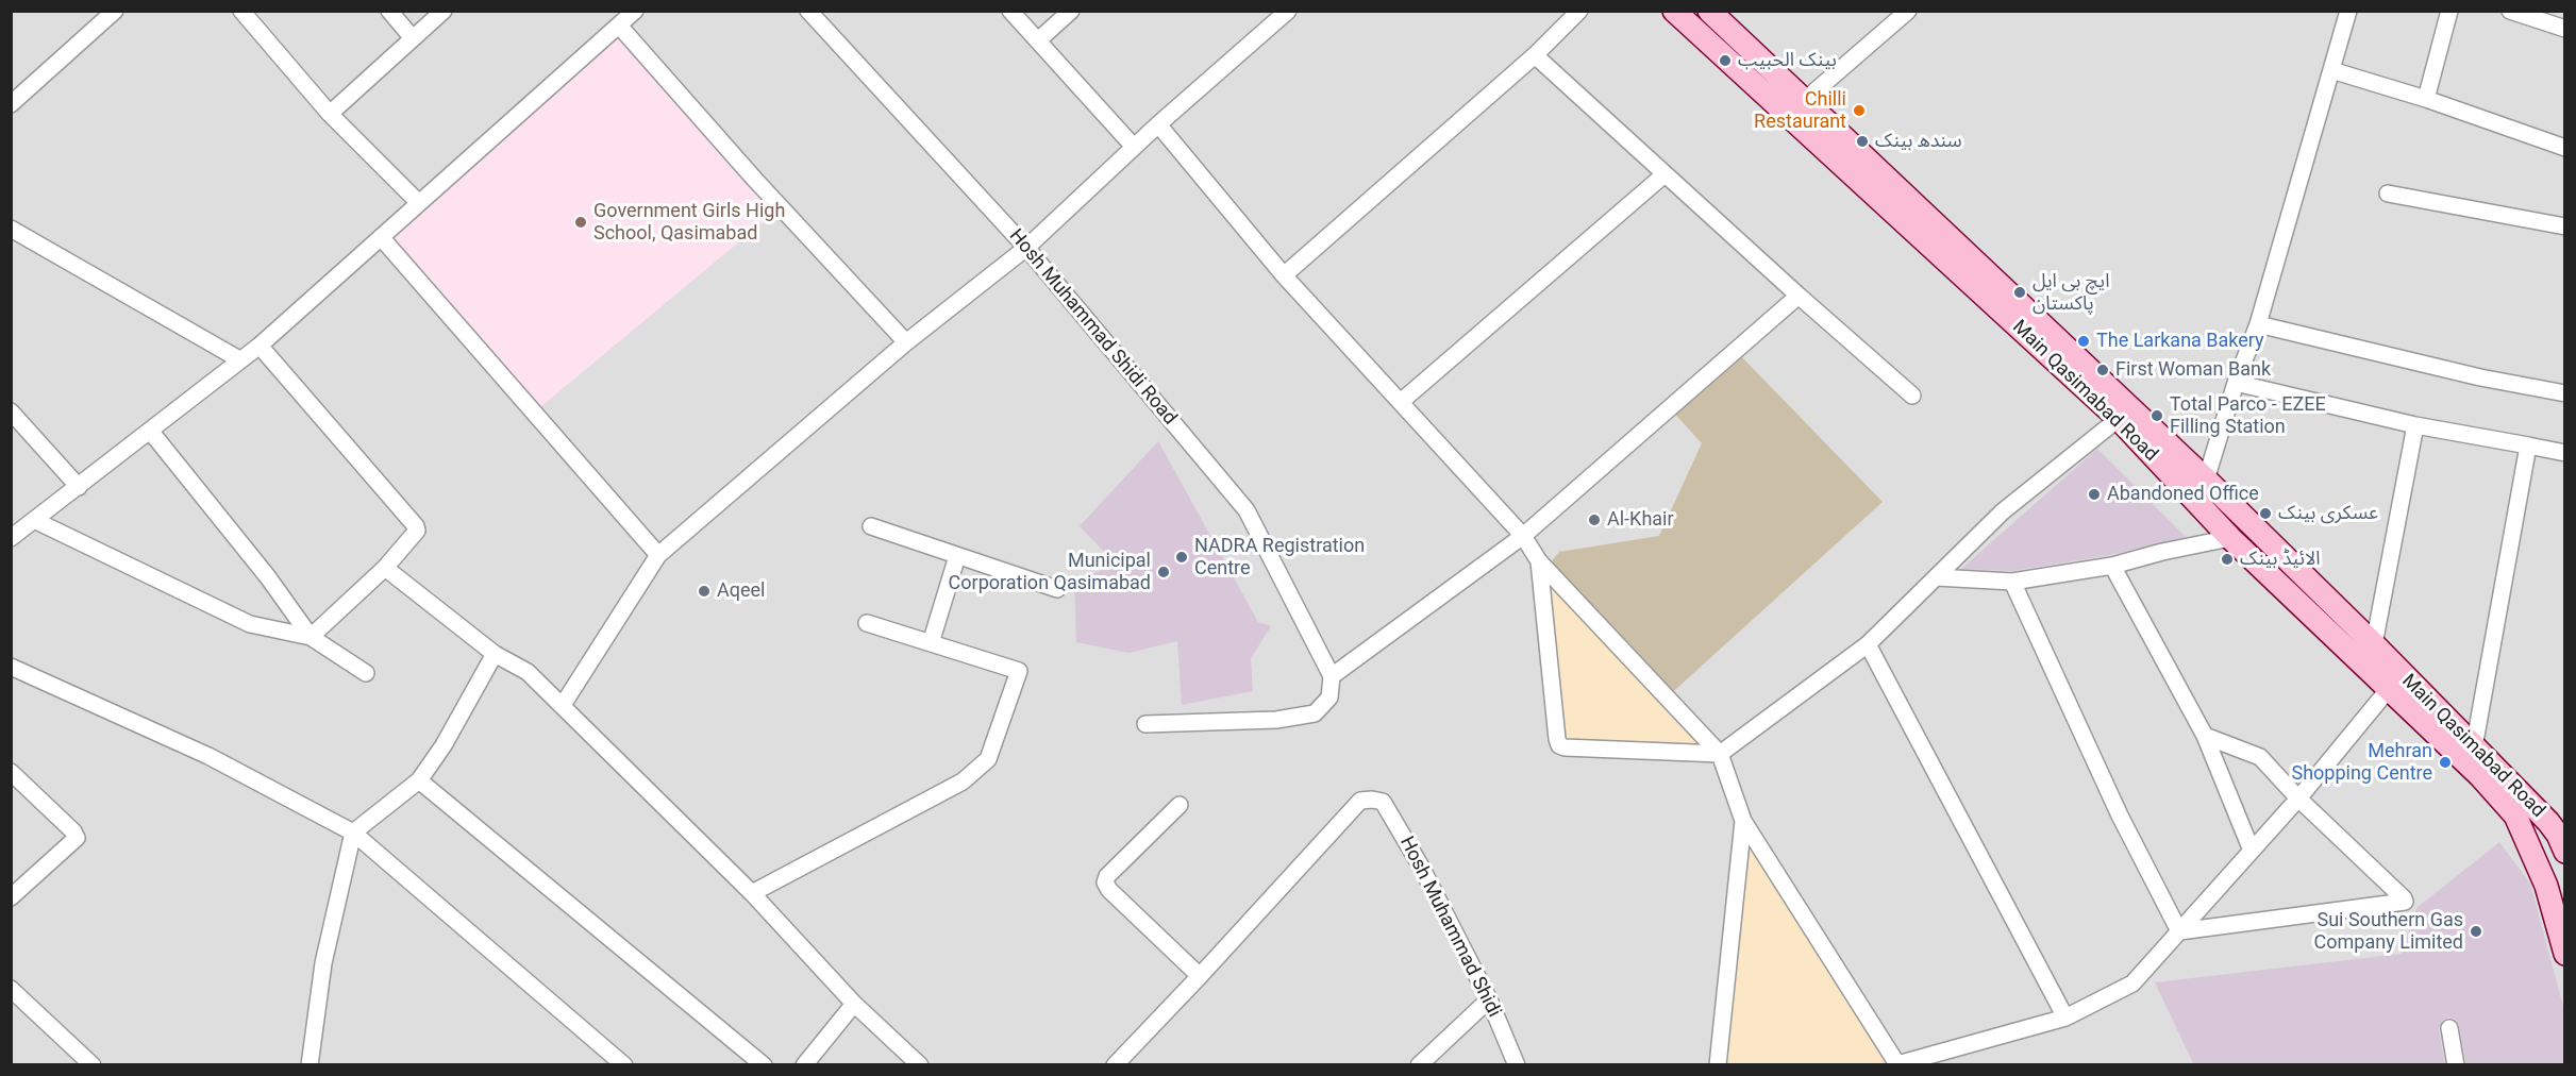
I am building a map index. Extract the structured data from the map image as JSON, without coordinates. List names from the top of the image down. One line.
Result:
{"streets":{"main road":["Main Qasimabad Road"],"street":["Hosh Muhammad Shidi Road","Hosh Muhammad Shidi"]},"places":["بينک الحبيب","Chilli Restaurant","سندھ بینک","Government Girls High School, Qasimabad","ایچ بی ایل پاکستان","The Larkana Bakery","First Woman Bank","Total Parco - EZEE Filling Station","Abandoned Office","عسکری بینک","Al-Khair","NADRA Registration Centre","الائیڈ بینک","Municipal Corporation Qasimabad","Aqeel","Mehran Shopping Centre","Sui Southern Gas Company Limited"]}
